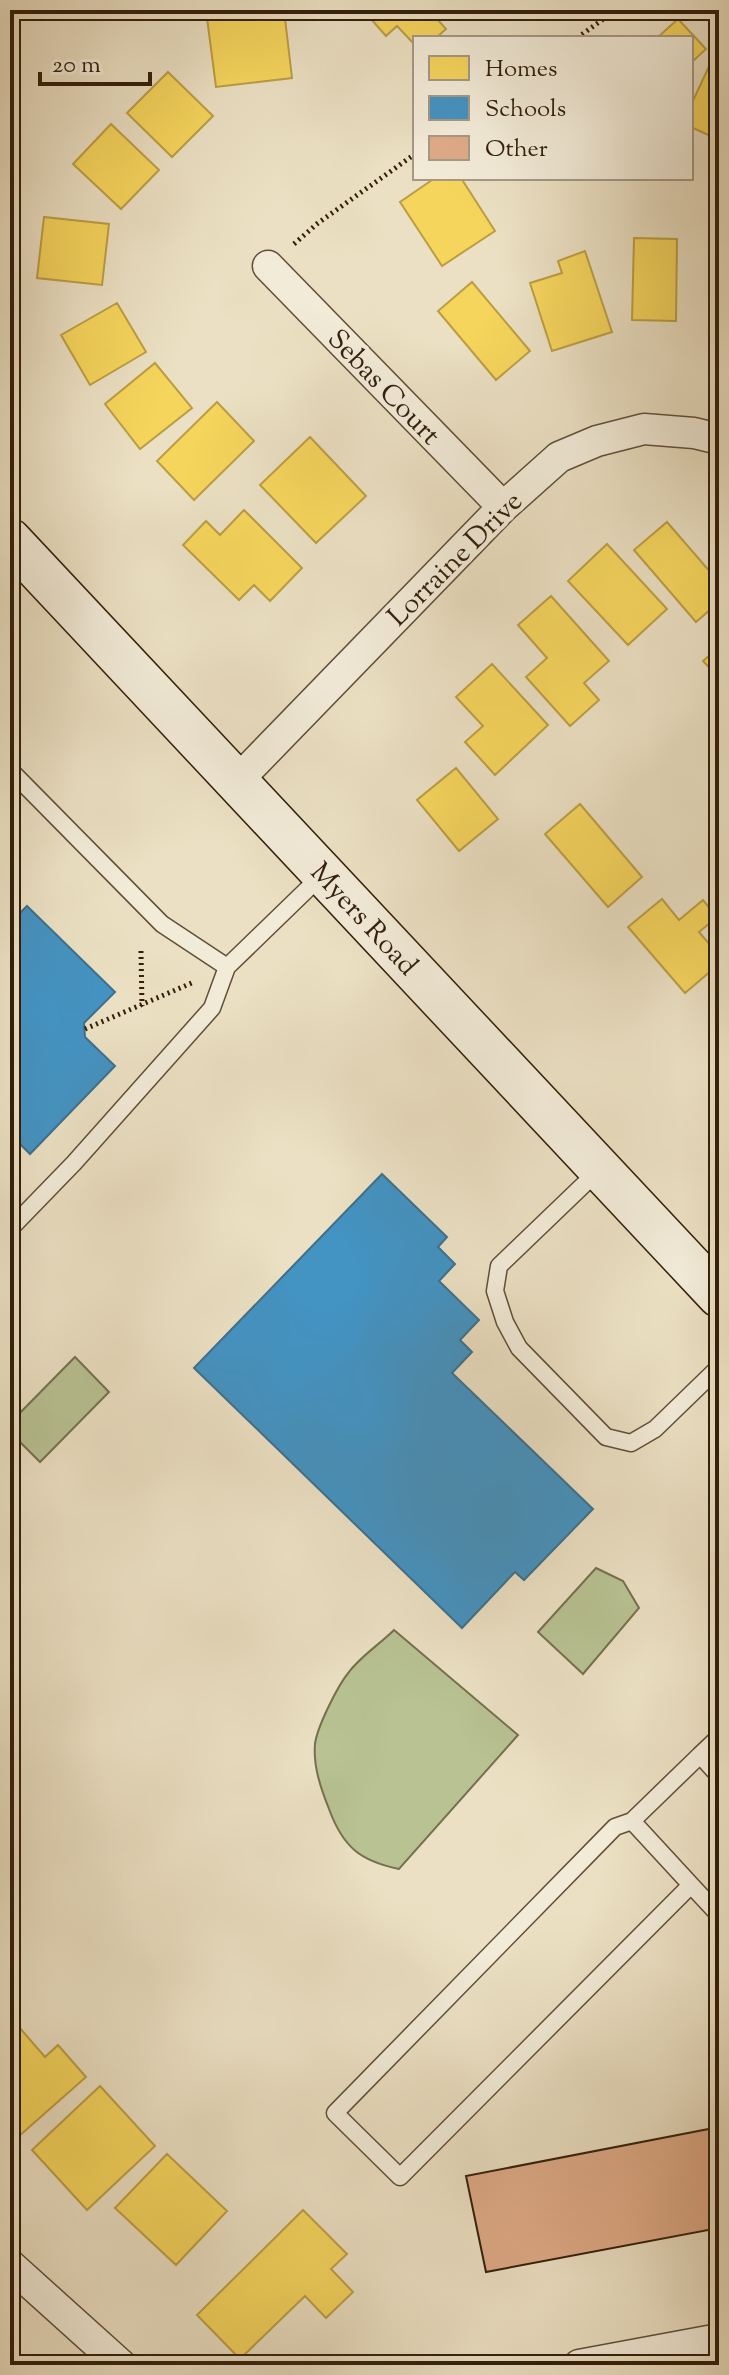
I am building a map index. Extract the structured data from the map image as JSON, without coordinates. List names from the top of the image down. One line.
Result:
{"streets":{"main road":["Myers Road"],"street":["Sebas Court","Lorraine Drive"]},"crossings":[["Sebas Court","Lorraine Drive"],["Lorraine Drive","Myers Road"]],"legend":["Homes","Schools","Other"],"scale_bar":"20 m"}
